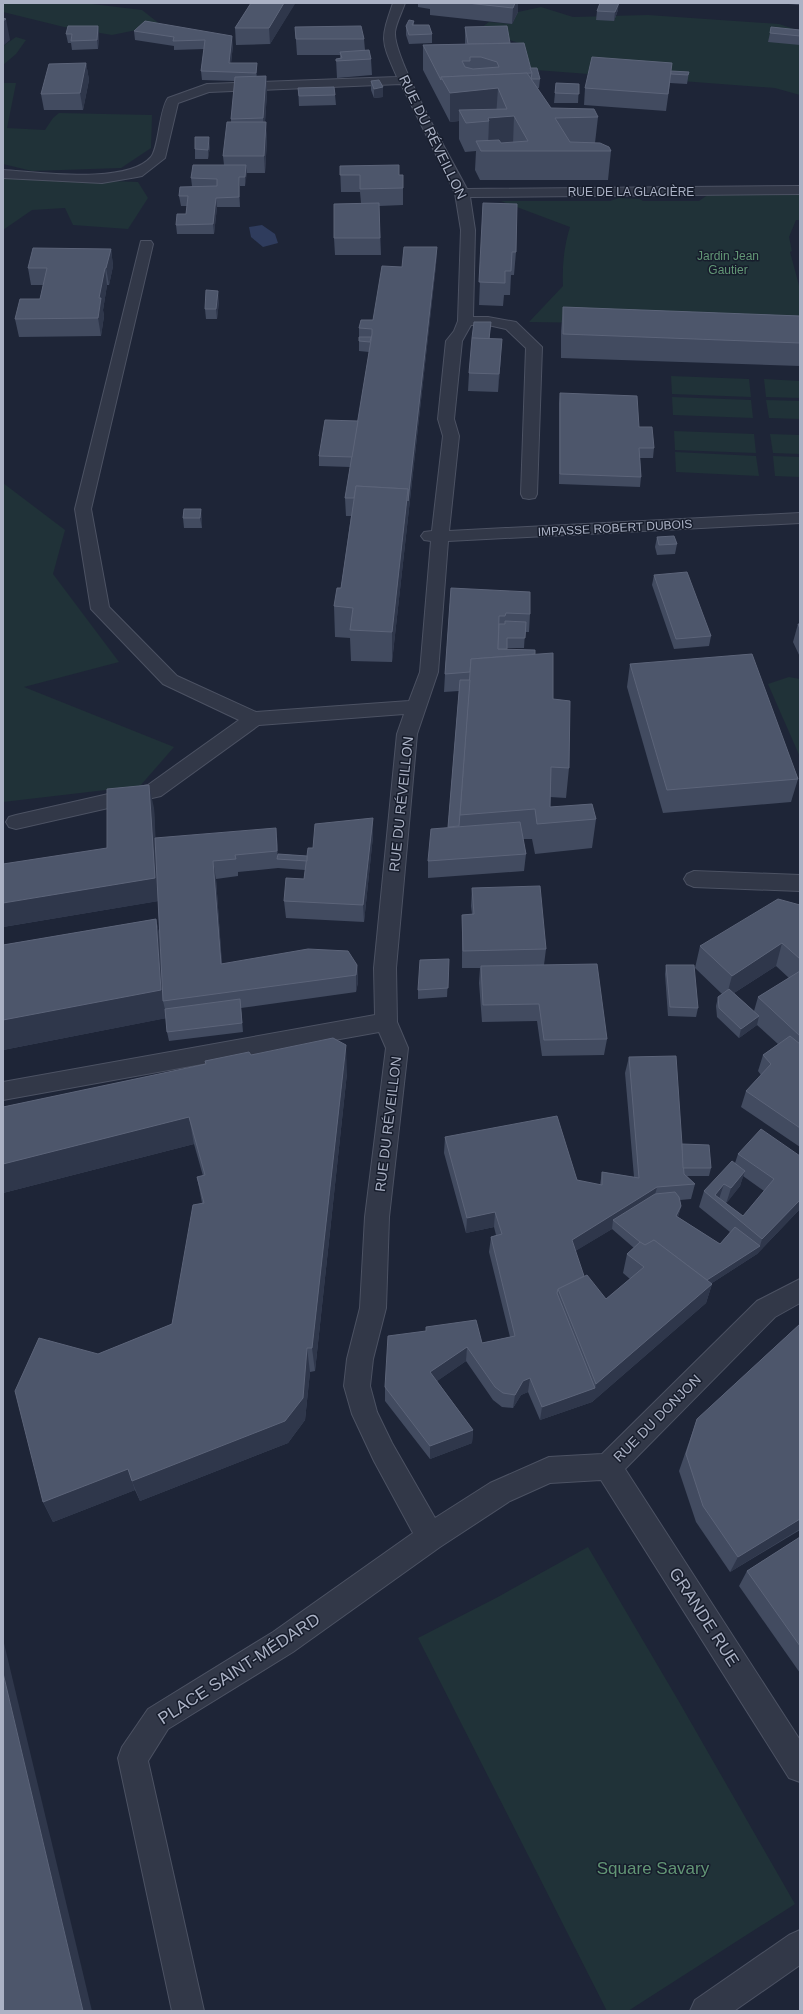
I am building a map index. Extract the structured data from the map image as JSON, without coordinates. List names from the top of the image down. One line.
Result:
{"streets":{"street":["RUE DU RÉVEILLON","RUE DE LA GLACIÈRE","IMPASSE ROBERT DUBOIS","RUE DU DONJON","GRANDE RUE","PLACE SAINT-MÉDARD"]},"crossings":[["RUE DU RÉVEILLON","RUE DE LA GLACIÈRE"],["RUE DU RÉVEILLON","IMPASSE ROBERT DUBOIS"],["RUE DU RÉVEILLON","RUE DU DONJON"],["RUE DU RÉVEILLON","PLACE SAINT-MÉDARD"],["RUE DU DONJON","GRANDE RUE"],["RUE DU DONJON","PLACE SAINT-MÉDARD"]],"parks":["Jardin Jean Gautier","Square Savary"]}
